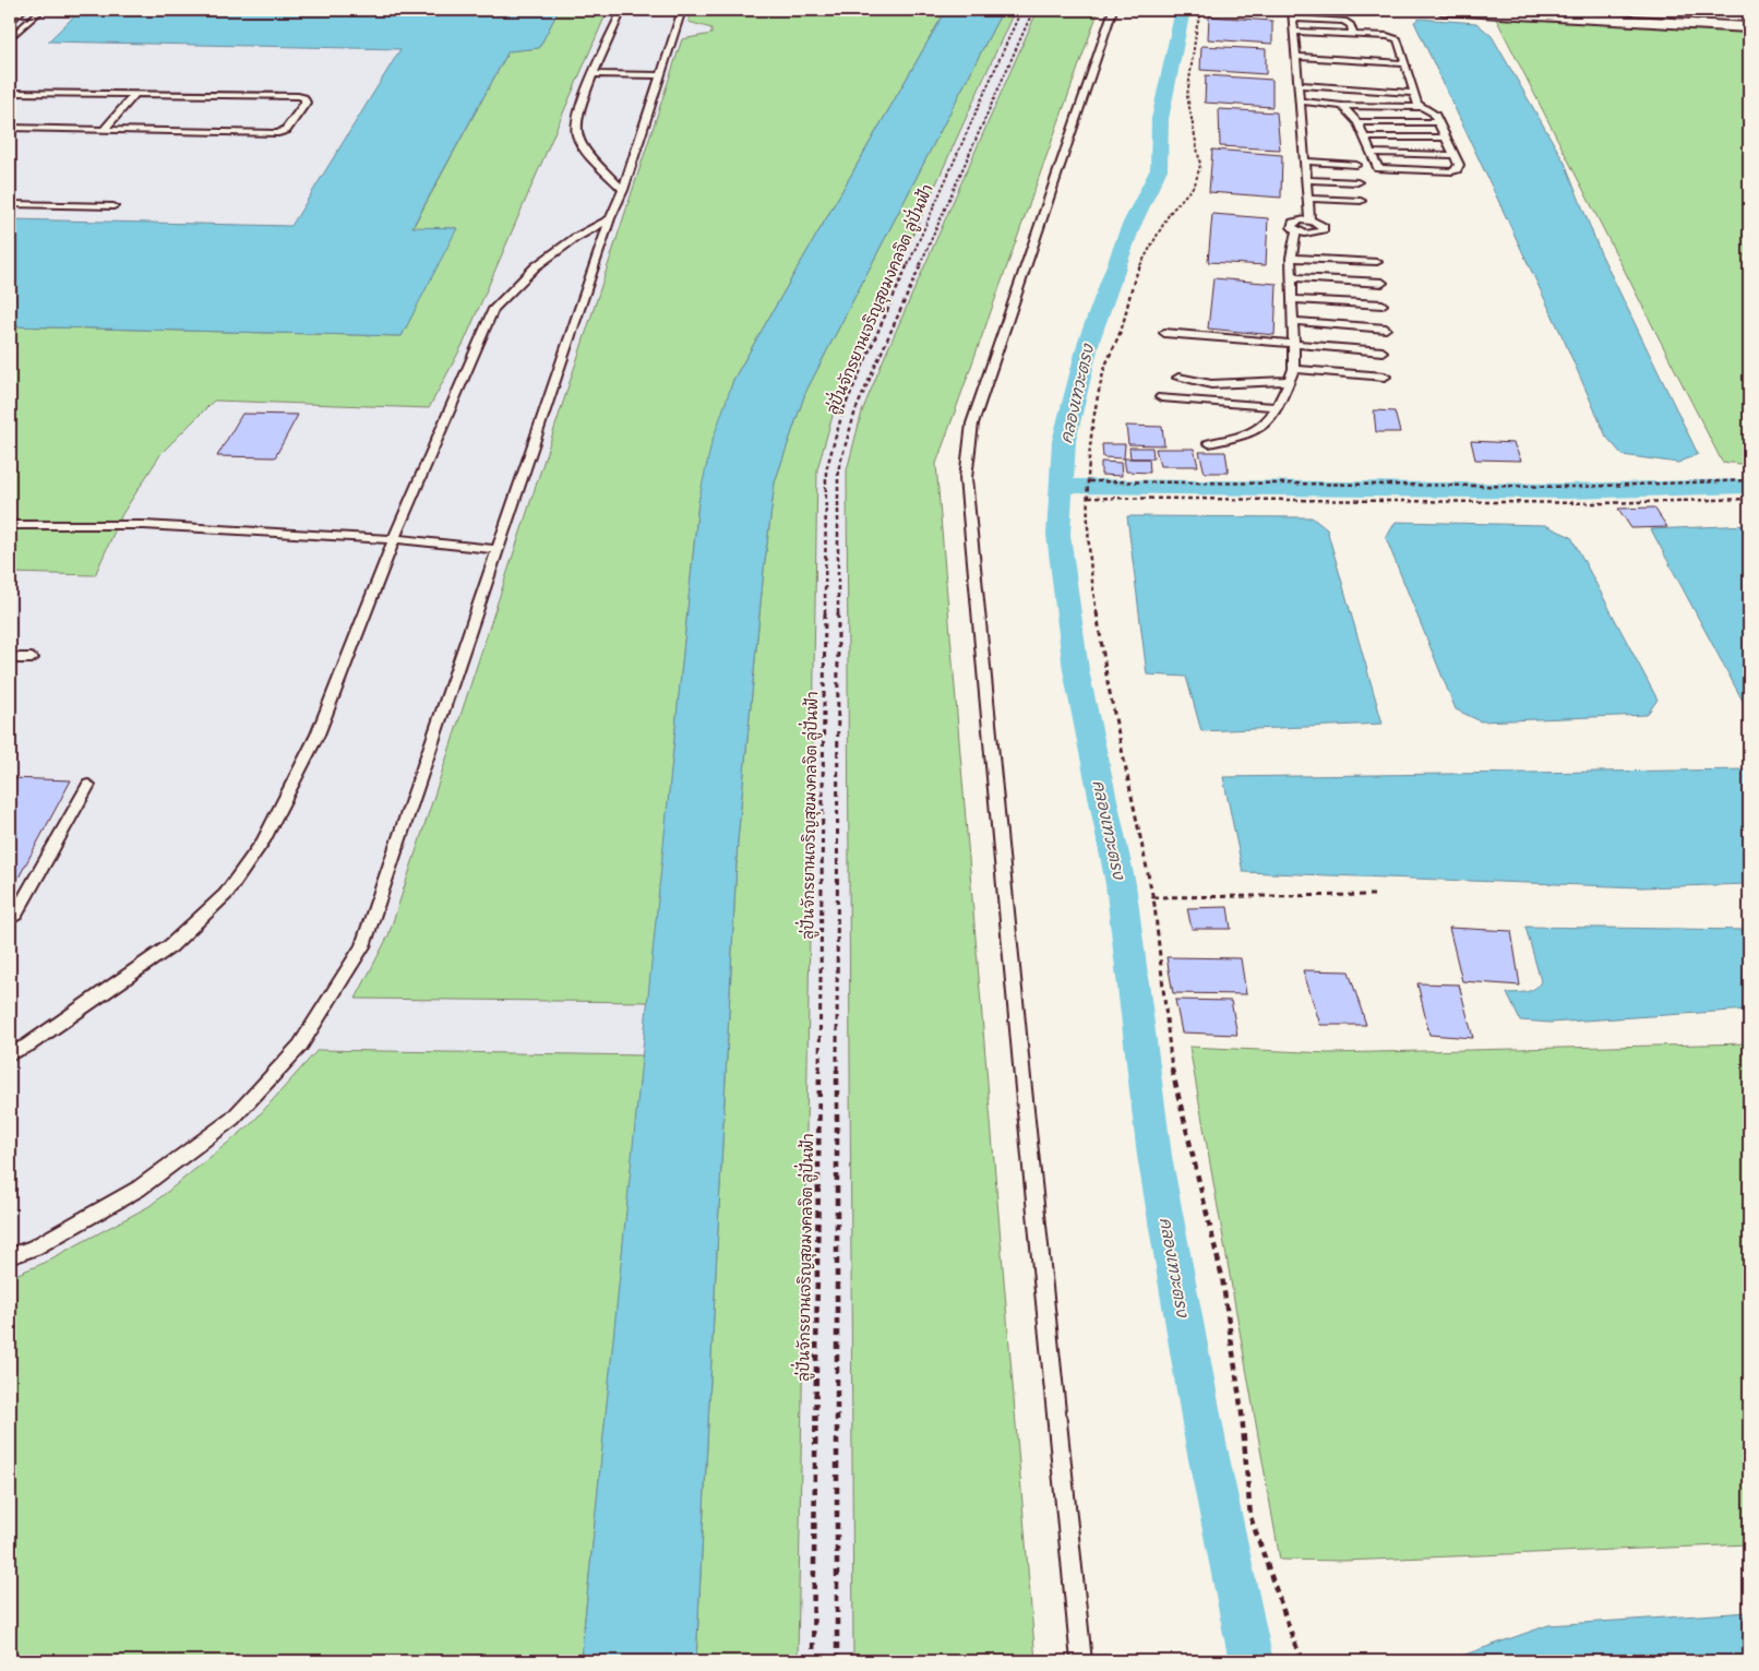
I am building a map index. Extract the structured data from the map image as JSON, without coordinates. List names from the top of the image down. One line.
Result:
{"streets":{"path":["ลู่ปั่นจักรยานเจริญสุขมงคลจิต ลู่ปั่นฟ้า"]},"water":["คลองเทวะตรง"]}
